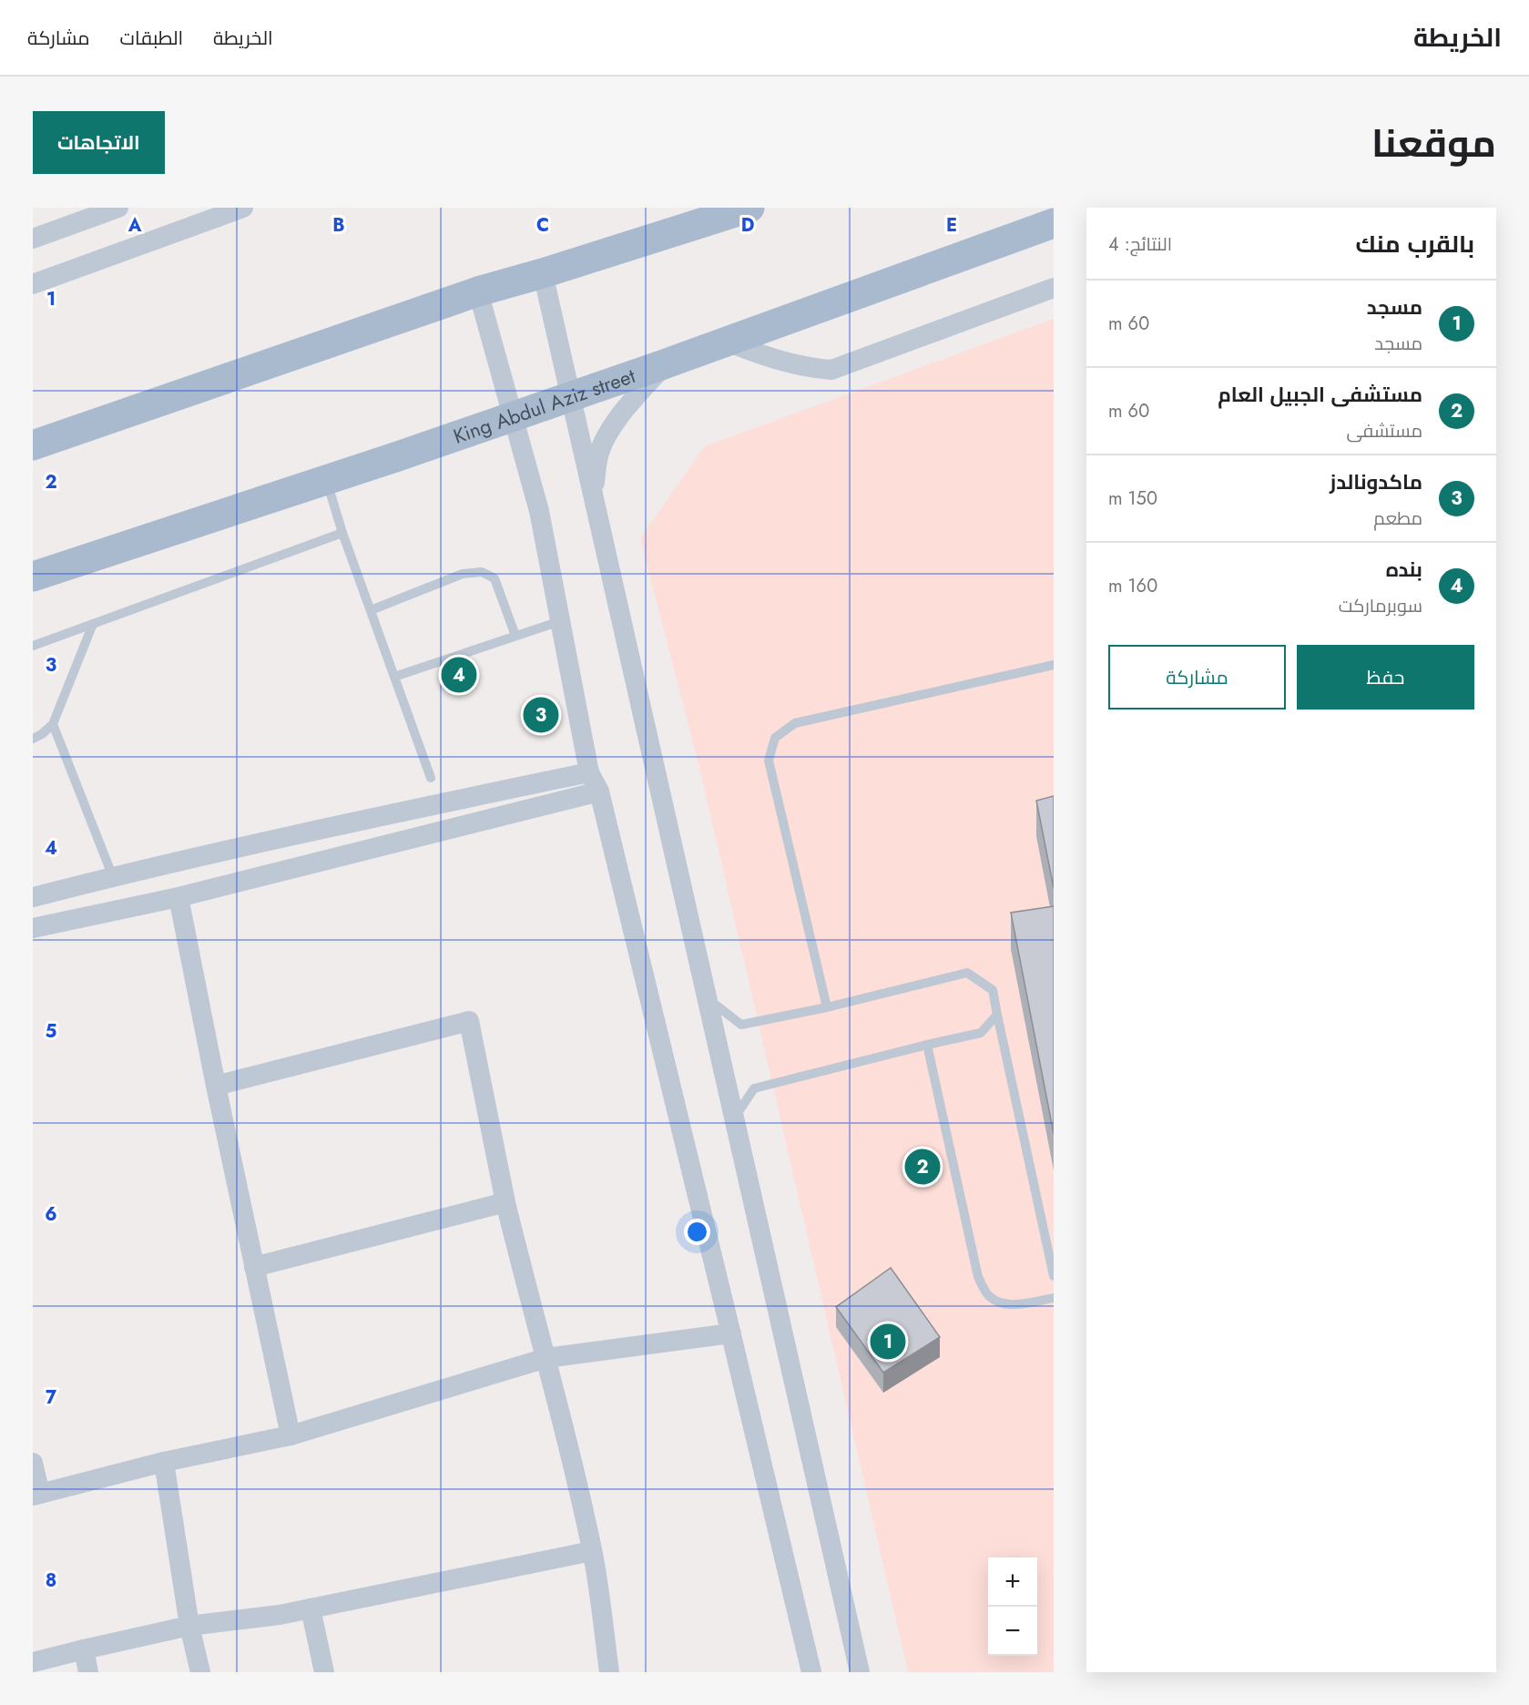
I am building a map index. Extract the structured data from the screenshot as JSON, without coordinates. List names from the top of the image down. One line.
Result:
{"streets":{"main road":["King Abdul Aziz street"]},"page":{"header":"الخريطة","nav":["الخريطة","الطبقات","مشاركة"],"title":"موقعنا","buttons":["الاتجاهات",["حفظ","مشاركة"]],"heading":["بالقرب منك","النتائج: 4"],"list":[{"mark":"1","name":"مسجد","note":"مسجد","value":"60 m"},{"mark":"2","name":"مستشفى الجبيل العام","note":"مستشفى","value":"60 m"},{"mark":"3","name":"ماكدونالدز","note":"مطعم","value":"150 m"},{"mark":"4","name":"بنده","note":"سوبرماركت","value":"160 m"}],"pins":["4","3","2","1"],"map_buttons":["+","−"]},"grid":{"columns":["A","B","C","D","E"],"rows":["1","2","3","4","5","6","7","8"]}}
